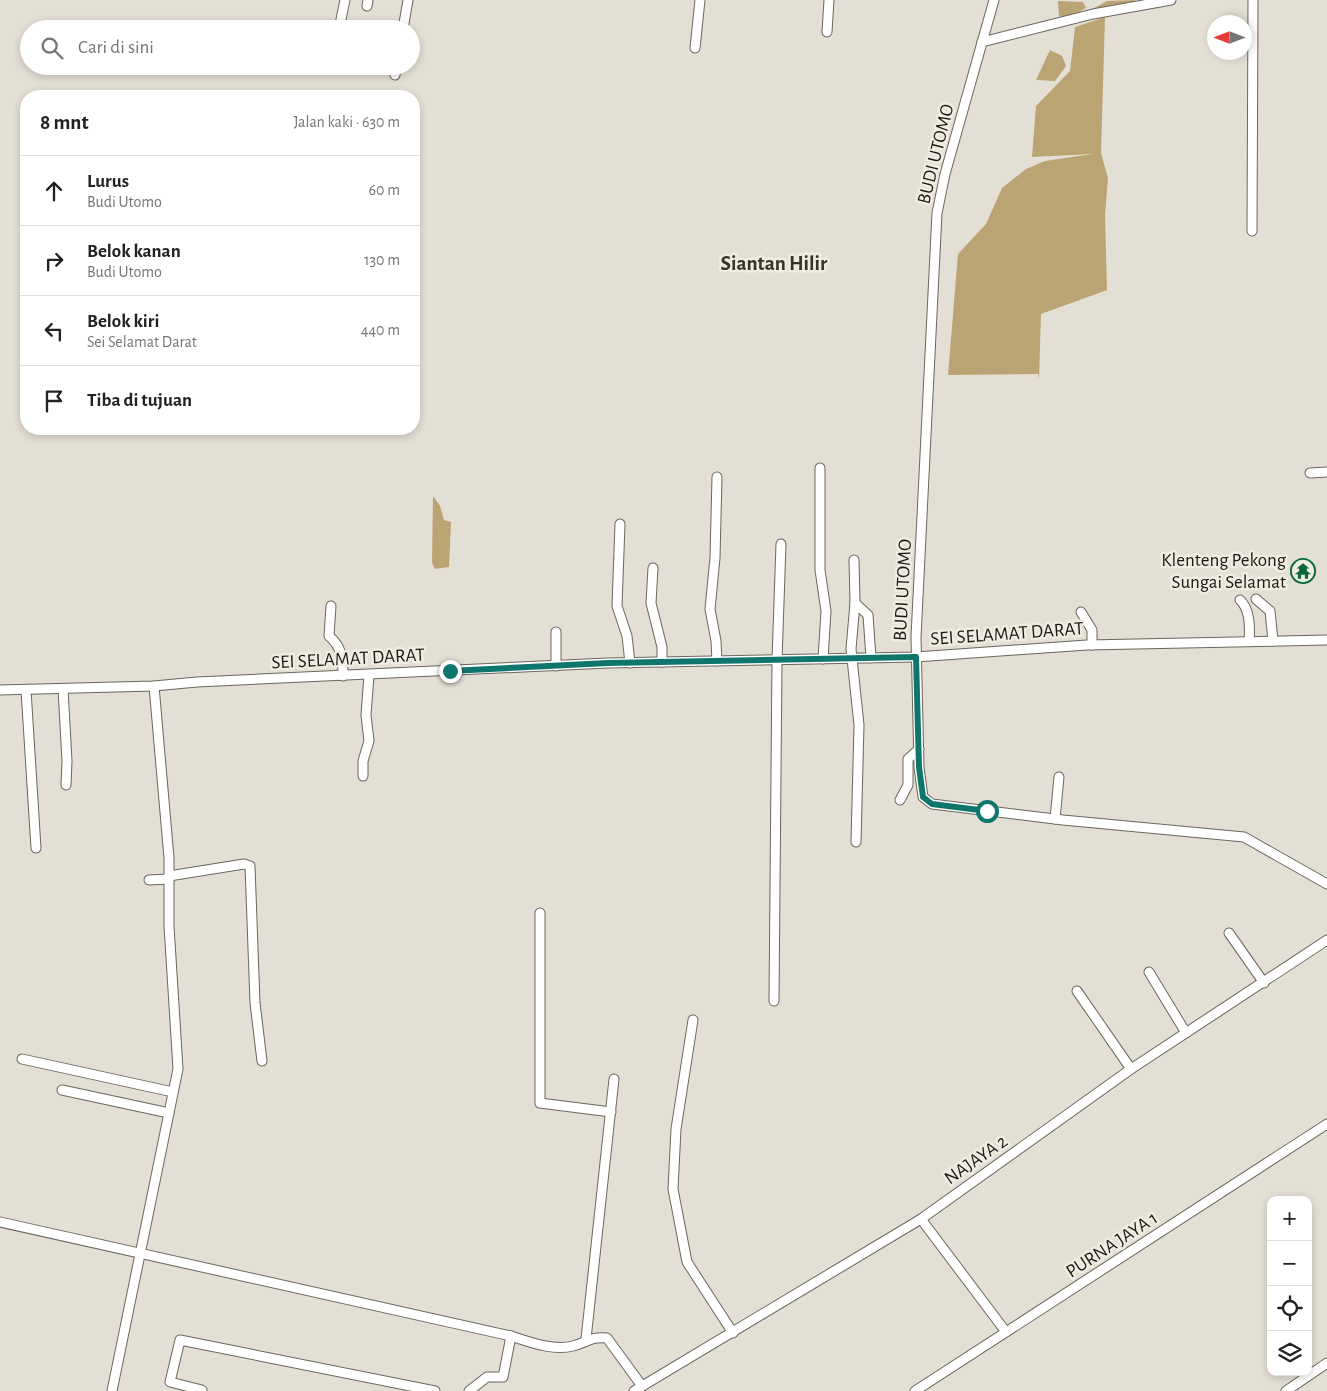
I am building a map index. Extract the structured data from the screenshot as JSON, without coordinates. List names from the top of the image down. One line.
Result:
{"streets":{"street":["BUDI UTOMO","SEI SELAMAT DARAT","NAJAYA 2","PURNA JAYA 1"]},"crossings":[["BUDI UTOMO","SEI SELAMAT DARAT"]],"districts":["Siantan Hilir"],"places":{"temple":["Klenteng Pekong Sungai Selamat"]},"north":"left","page":{"search":"Cari di sini","heading":["8 mnt","Jalan kaki · 630 m"],"list":[["Lurus","Budi Utomo","60 m"],["Belok kanan","Budi Utomo","130 m"],["Belok kiri","Sei Selamat Darat","440 m"],"Tiba di tujuan"],"map_buttons":["+","−"]}}
